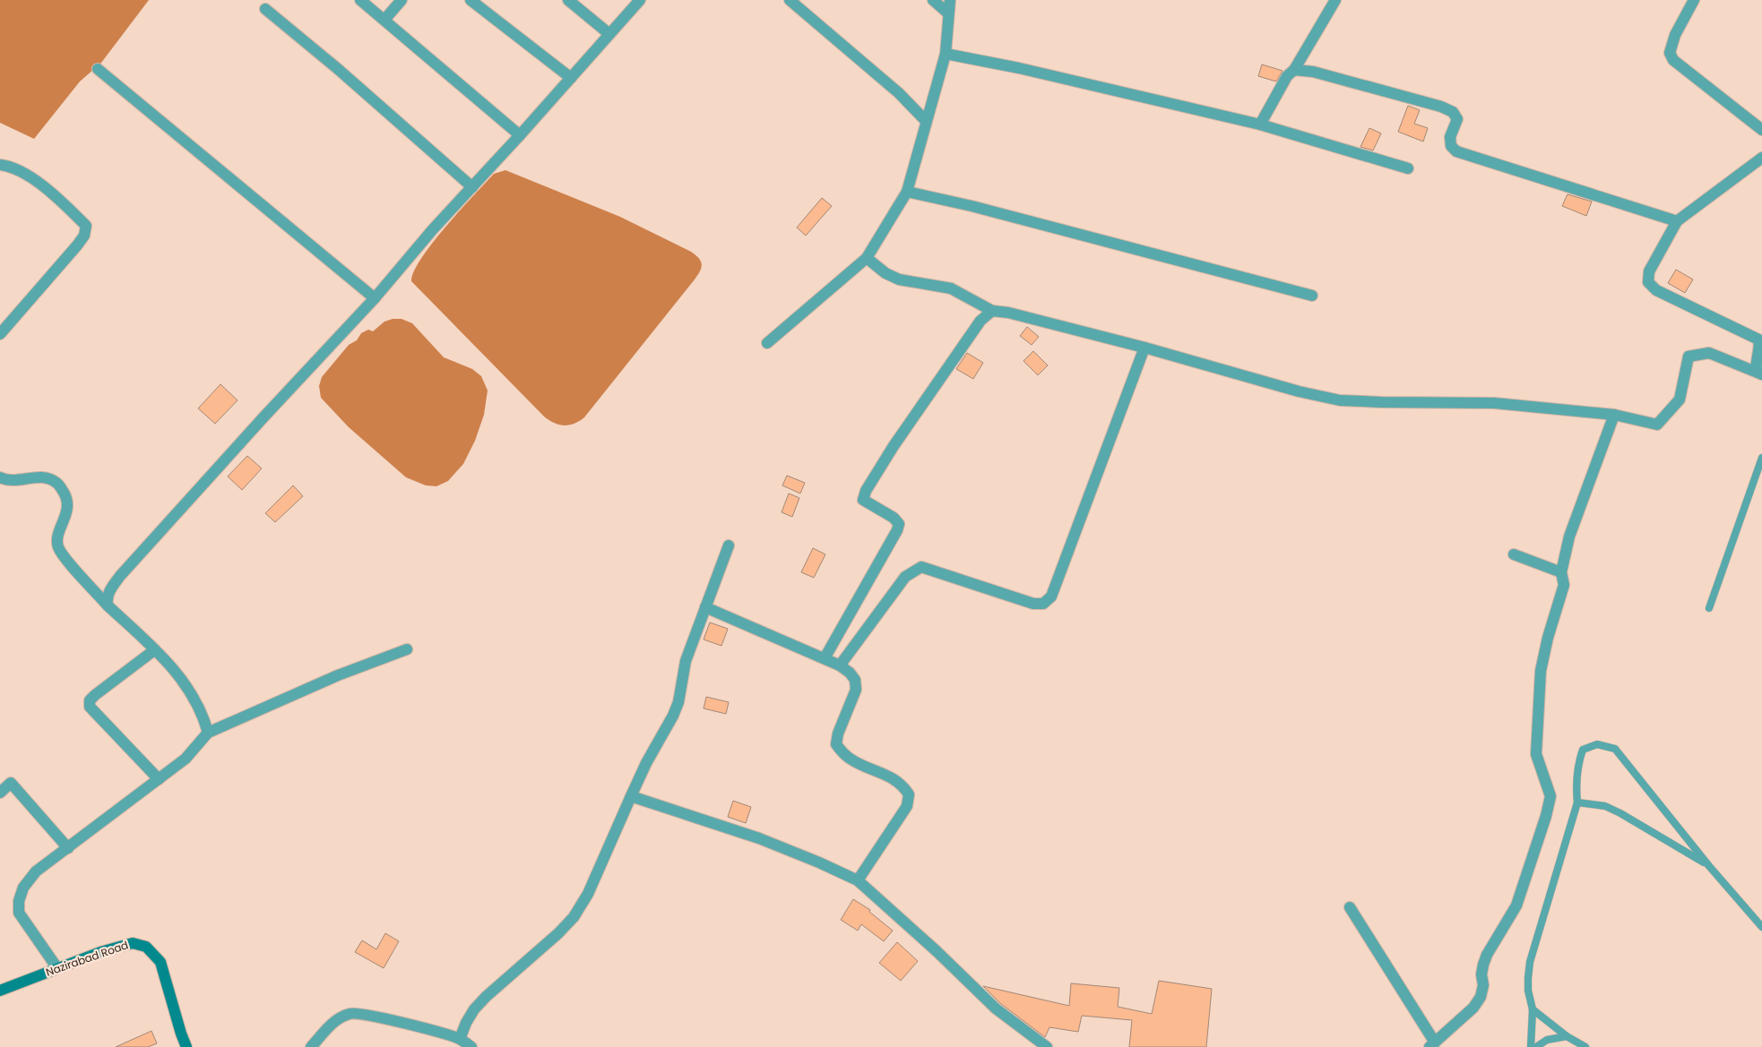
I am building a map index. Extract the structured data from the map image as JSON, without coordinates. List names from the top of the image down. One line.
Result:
{"streets":{"main road":["Nazirabad Road"]}}
